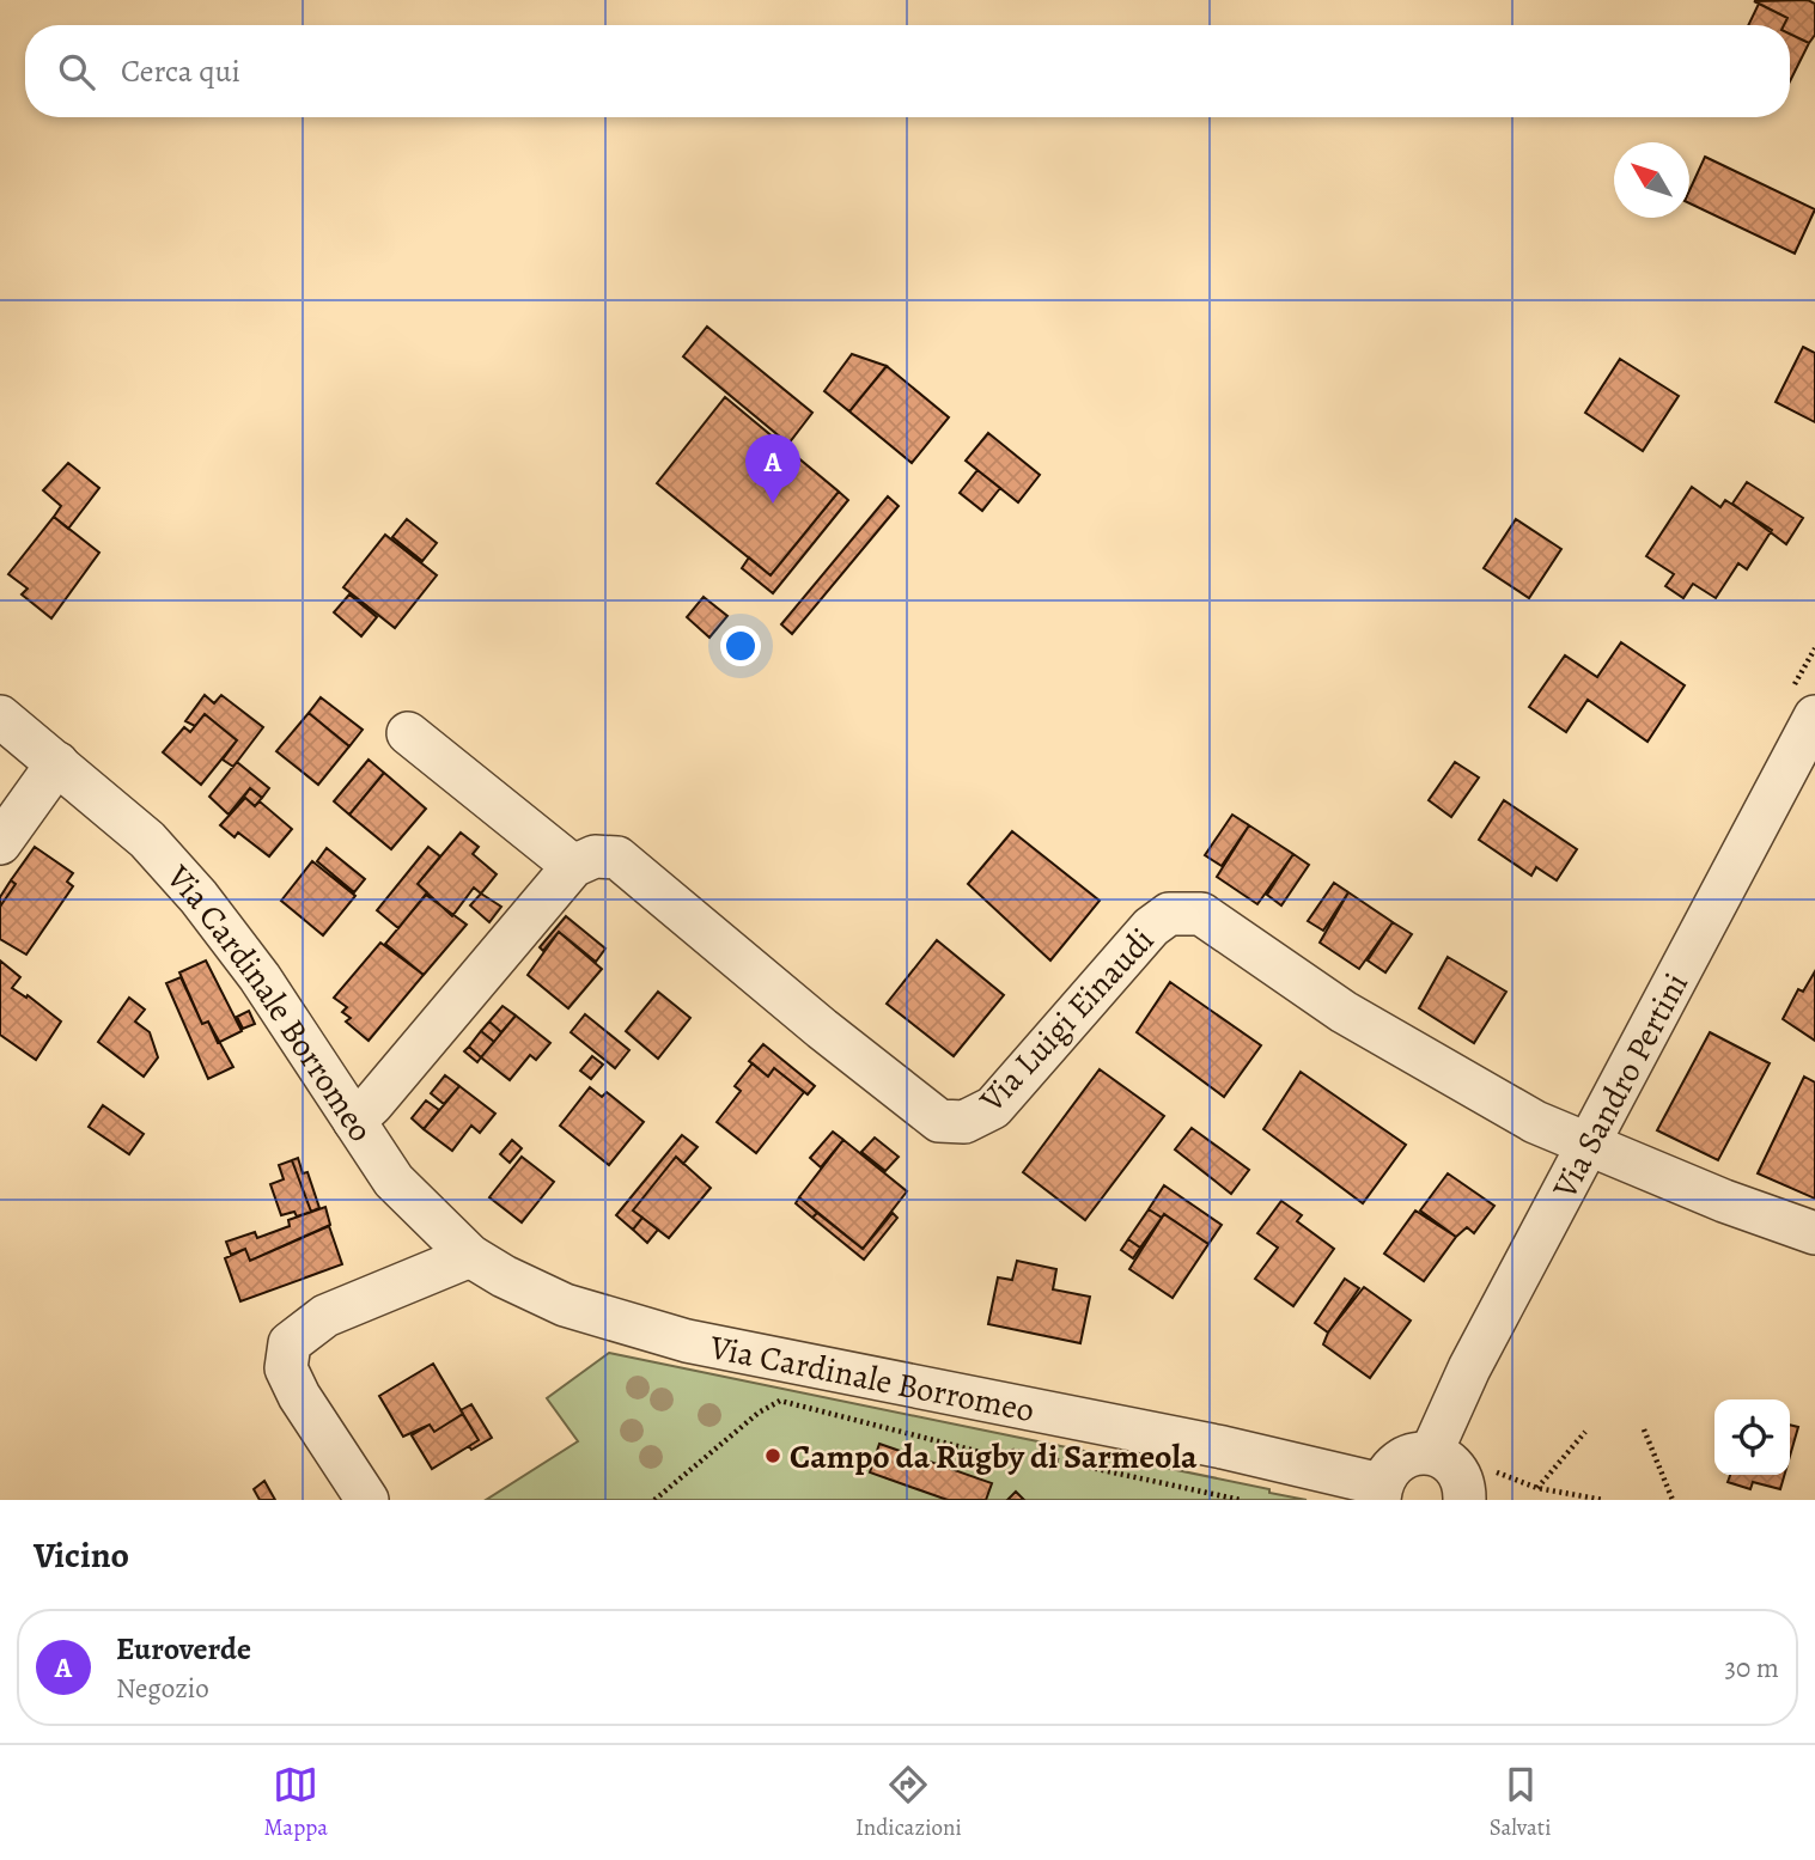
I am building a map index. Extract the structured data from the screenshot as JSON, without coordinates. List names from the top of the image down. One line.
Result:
{"streets":{"street":["Via Cardinale Borromeo","Via Luigi Einaudi","Via Sandro Pertini"]},"crossings":[["Via Cardinale Borromeo","Via Sandro Pertini"],["Via Luigi Einaudi","Via Sandro Pertini"]],"places":["Campo da Rugby di Sarmeola"],"north":"top left","page":{"search":"Cerca qui","pins":"A","heading":"Vicino","list":[{"mark":"A","name":"Euroverde","note":"Negozio","value":"30 m"}],"nav":["Mappa","Indicazioni","Salvati"]}}
